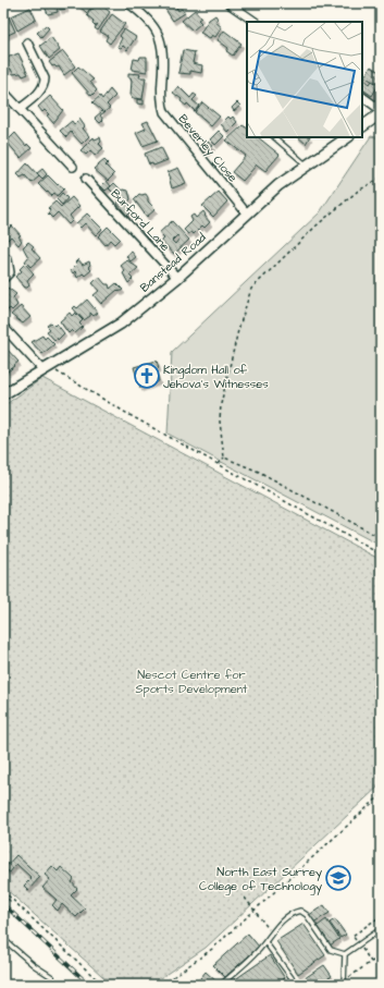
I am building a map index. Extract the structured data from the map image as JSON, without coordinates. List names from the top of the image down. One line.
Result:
{"streets":{"street":["Beverley Close","Burford Lane","Banstead Road"]},"crossings":[["Beverley Close","Banstead Road"],["Burford Lane","Banstead Road"]],"parks":["Nescot Centre for Sports Development"],"places":{"church":["Kingdom Hall of Jehova's Witnesses"],"school or university":["North East Surrey College of Technology"]}}
